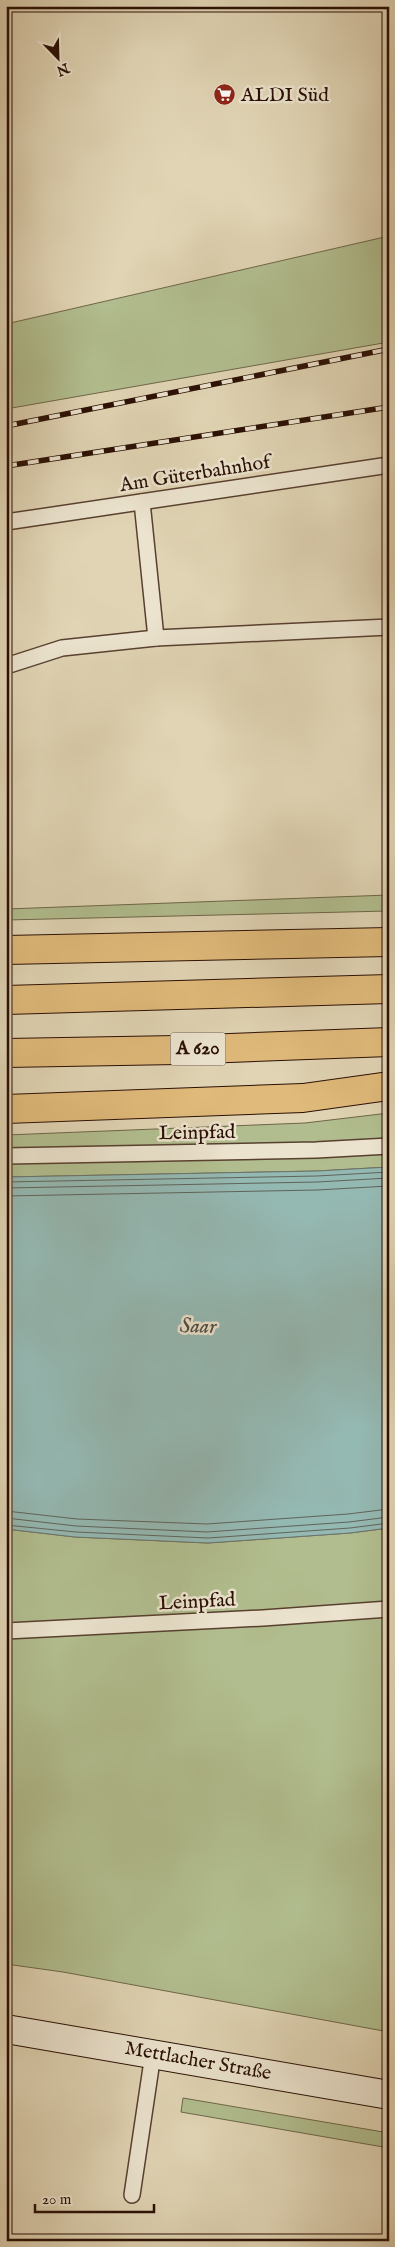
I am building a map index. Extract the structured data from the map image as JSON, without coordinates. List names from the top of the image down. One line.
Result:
{"streets":{"highway":["A 620"],"street":["Mettlacher Straße"],"lane":["Am Güterbahnhof","Leinpfad"]},"water":["Saar"],"places":{"supermarket":["ALDI Süd"]},"scale_bar":"20 m","north":"bottom right"}
